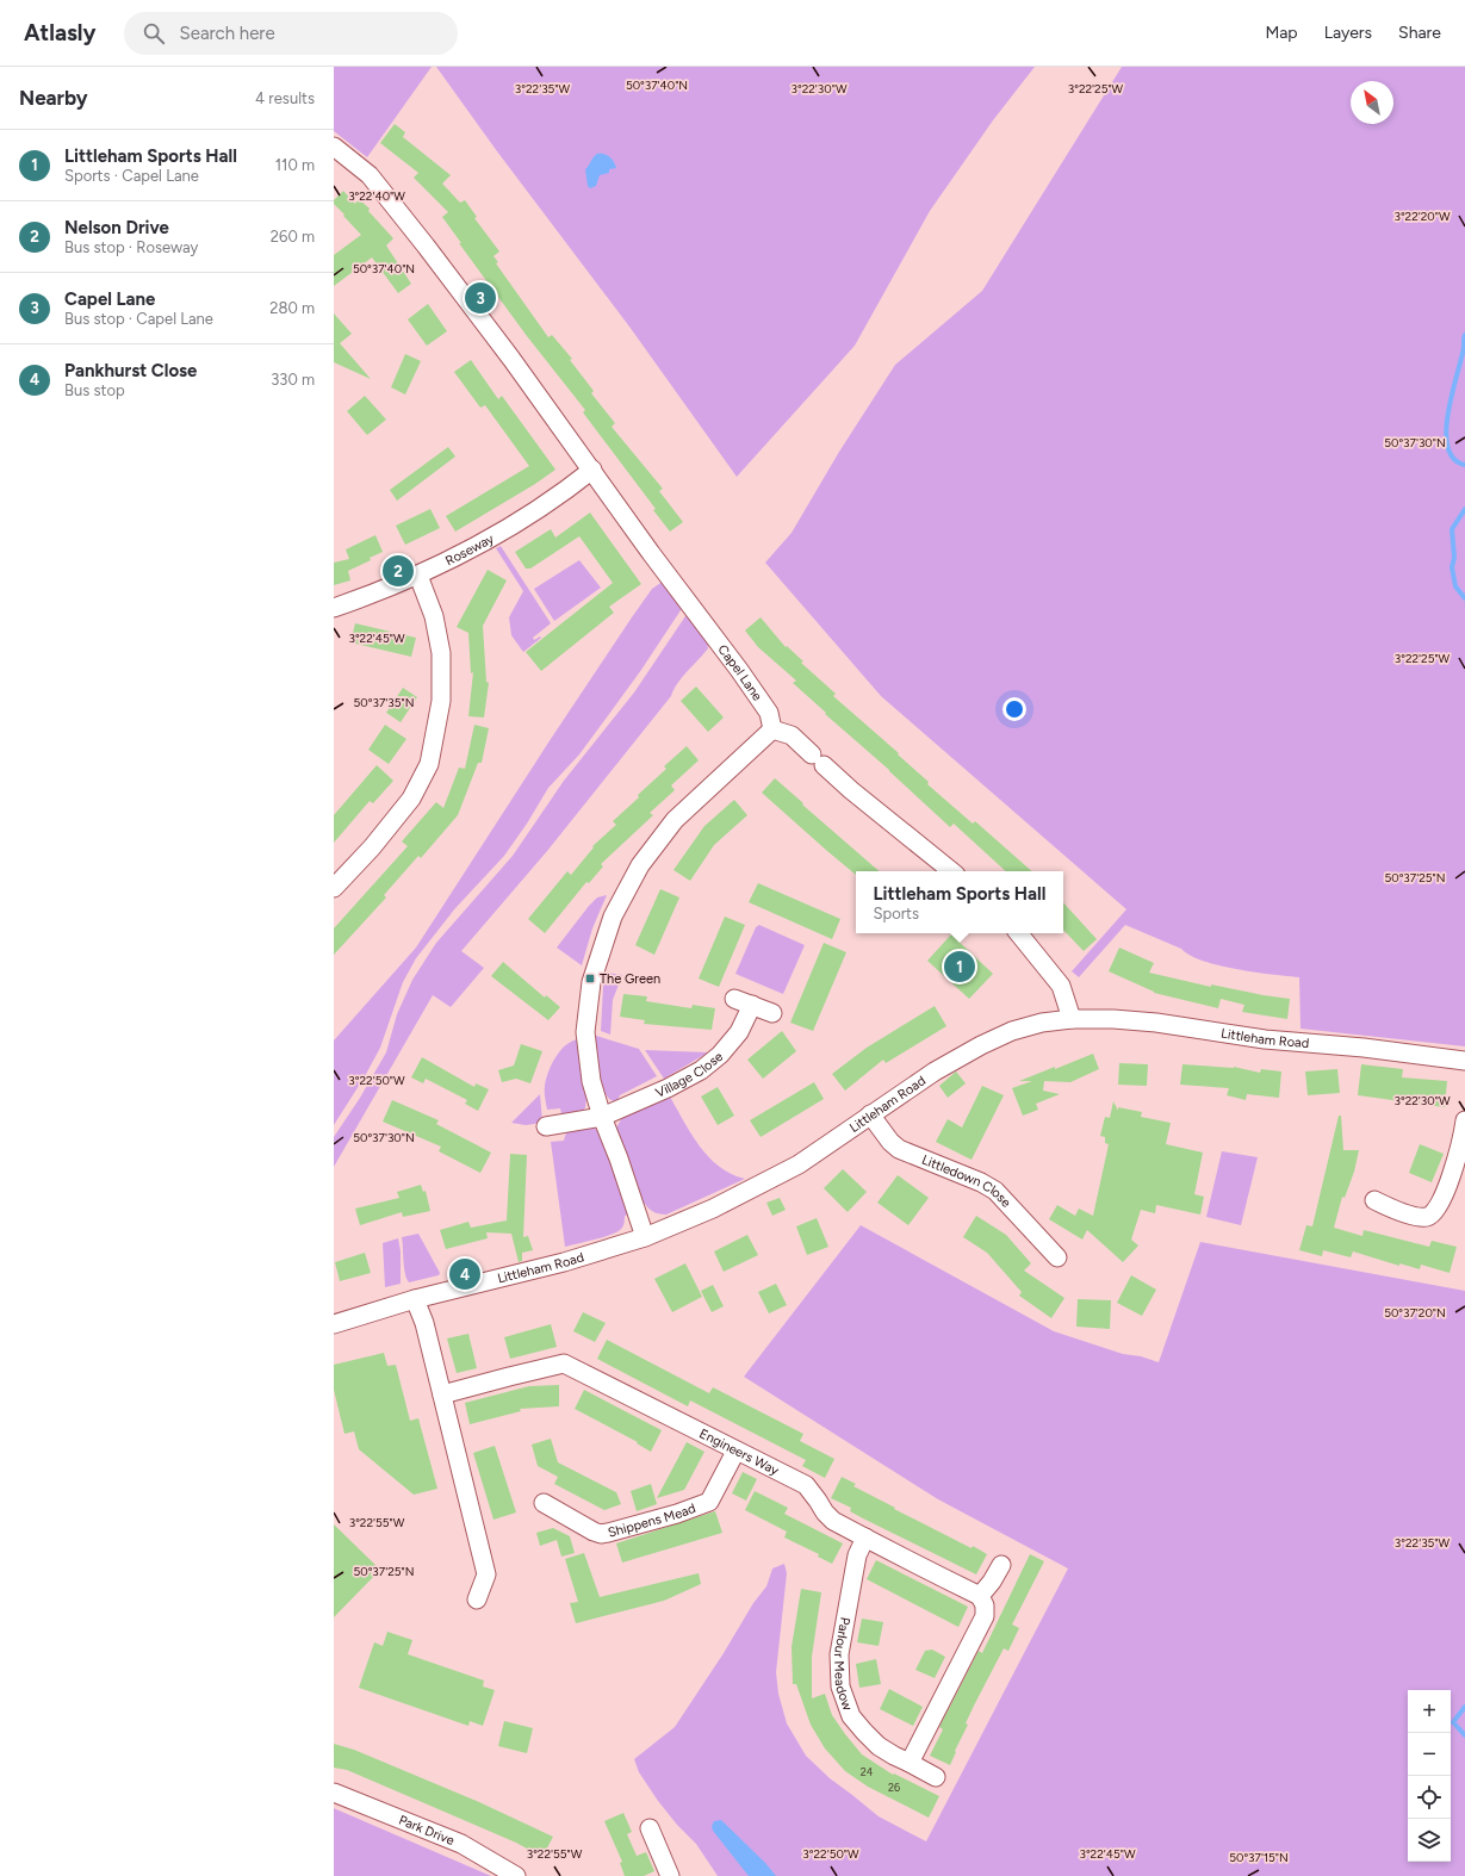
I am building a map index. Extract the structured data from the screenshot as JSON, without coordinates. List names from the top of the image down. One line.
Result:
{"streets":{"street":["Roseway","Capel Lane","Littleham Road","Village Close","Littledown Close","Engineers Way","Shippens Mead","Parlour Meadow","Park Drive"]},"crossings":[["Roseway","Capel Lane"],["Littleham Road","Littledown Close"],["Engineers Way","Shippens Mead"],["Engineers Way","Parlour Meadow"]],"places":{"transit":["The Green"]},"house_numbers":["24","26"],"north":"top left","page":{"header":"Atlasly","search":"Search here","nav":["Map","Layers","Share"],"heading":["Nearby","4 results"],"list":[{"mark":"1","name":"Littleham Sports Hall","note":"Sports · Capel Lane","value":"110 m"},{"mark":"2","name":"Nelson Drive","note":"Bus stop · Roseway","value":"260 m"},{"mark":"3","name":"Capel Lane","note":"Bus stop · Capel Lane","value":"280 m"},{"mark":"4","name":"Pankhurst Close","note":"Bus stop","value":"330 m"}],"pins":["3","2","1","4"],"popup":["Littleham Sports Hall","Sports"],"map_buttons":["+","−"]},"coordinates":["50°37'40\"N","3°22'35\"W","3°22'30\"W","3°22'25\"W","3°22'40\"W","3°22'20\"W","50°37'30\"N","3°22'45\"W","50°37'35\"N","50°37'25\"N","3°22'50\"W","50°37'20\"N","3°22'55\"W","50°37'15\"N"]}
